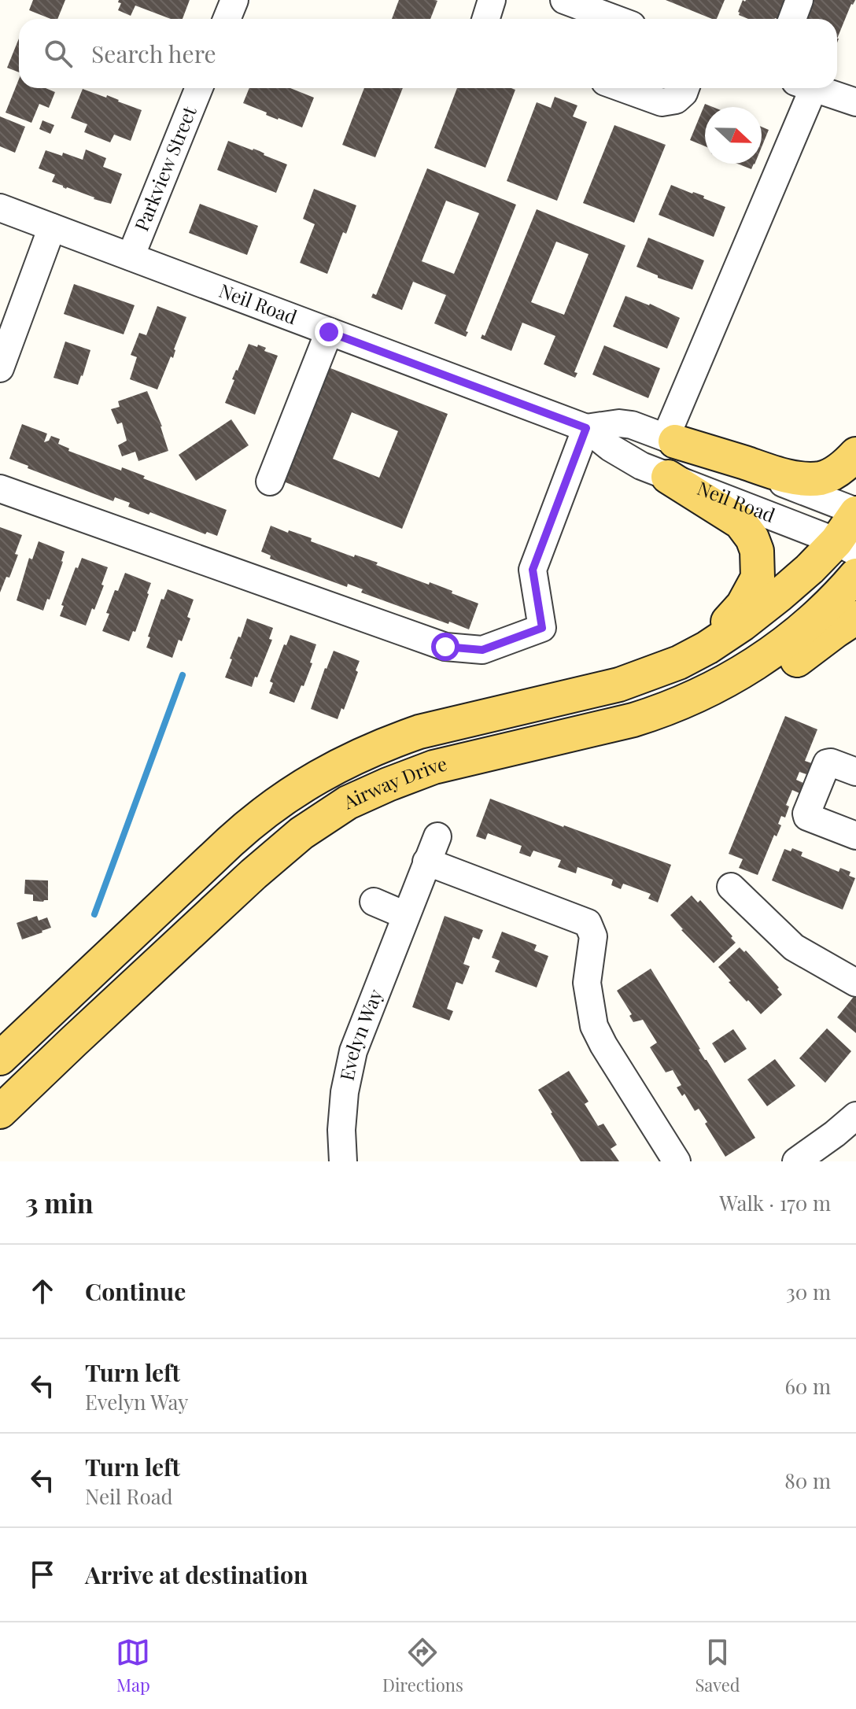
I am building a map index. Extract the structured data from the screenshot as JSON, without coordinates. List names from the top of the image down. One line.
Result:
{"streets":{"main road":["Airway Drive"],"street":["Parkview Street","Neil Road","Evelyn Way"]},"crossings":[["Parkview Street","Neil Road"],["Neil Road","Airway Drive"]],"north":"right","page":{"search":"Search here","heading":["3 min","Walk · 170 m"],"list":[["Continue","30 m"],["Turn left","Evelyn Way","60 m"],["Turn left","Neil Road","80 m"],"Arrive at destination"],"nav":["Map","Directions","Saved"]}}
